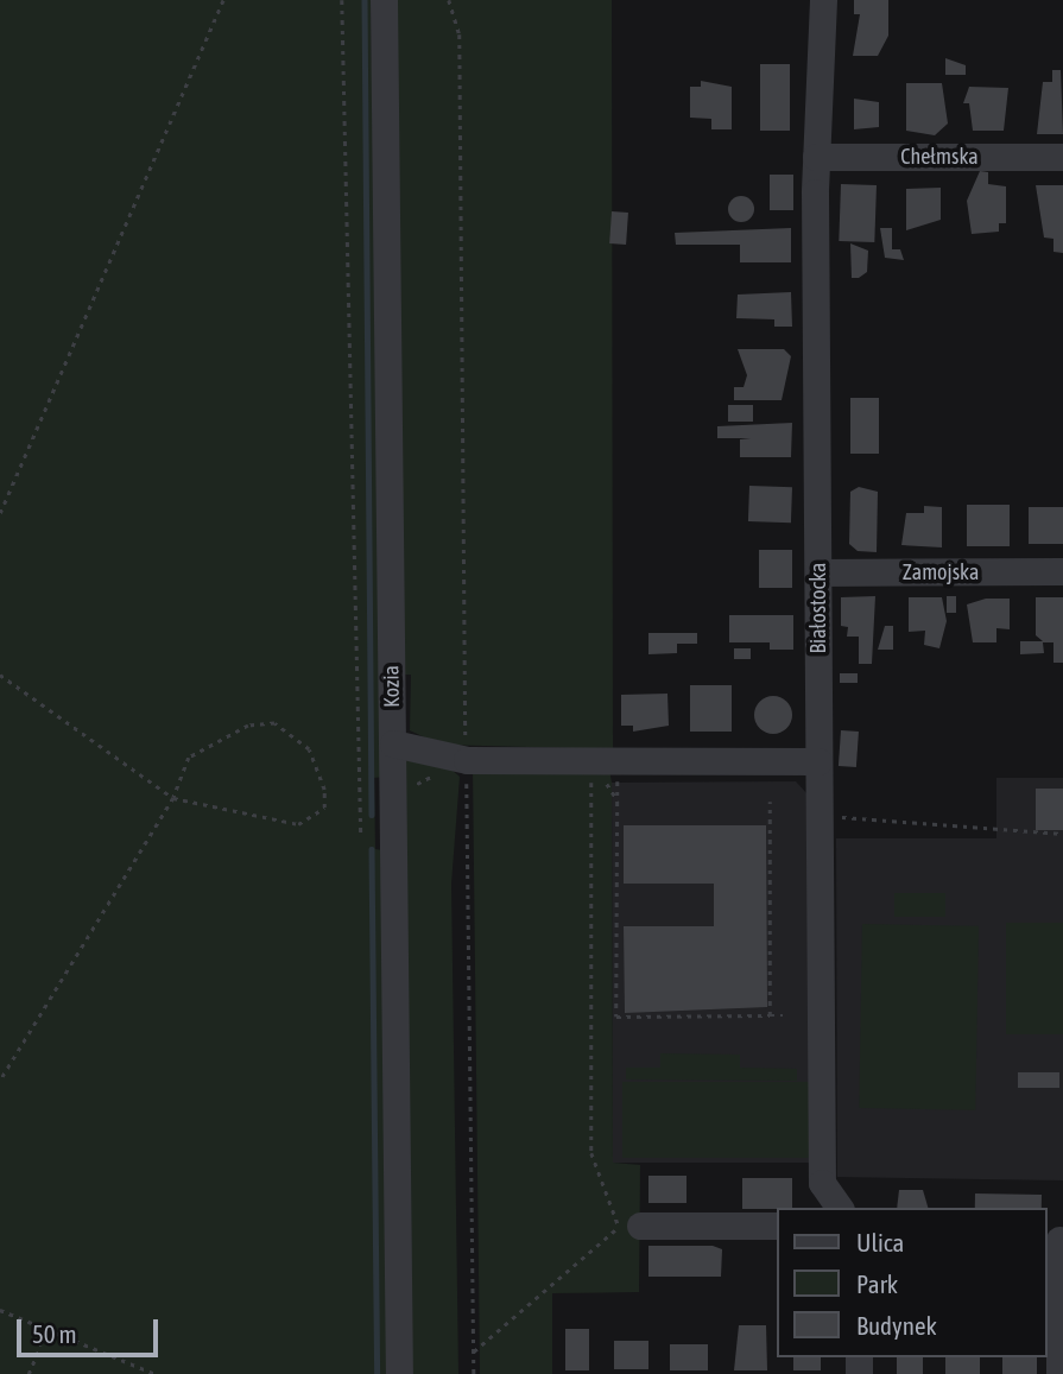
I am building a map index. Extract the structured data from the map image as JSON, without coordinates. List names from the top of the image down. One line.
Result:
{"streets":{"street":["Chełmska","Zamojska","Białostocka","Kozia"]},"crossings":[["Chełmska","Białostocka"],["Zamojska","Białostocka"]],"legend":["Ulica","Park","Budynek"],"scale_bar":"50 m"}
